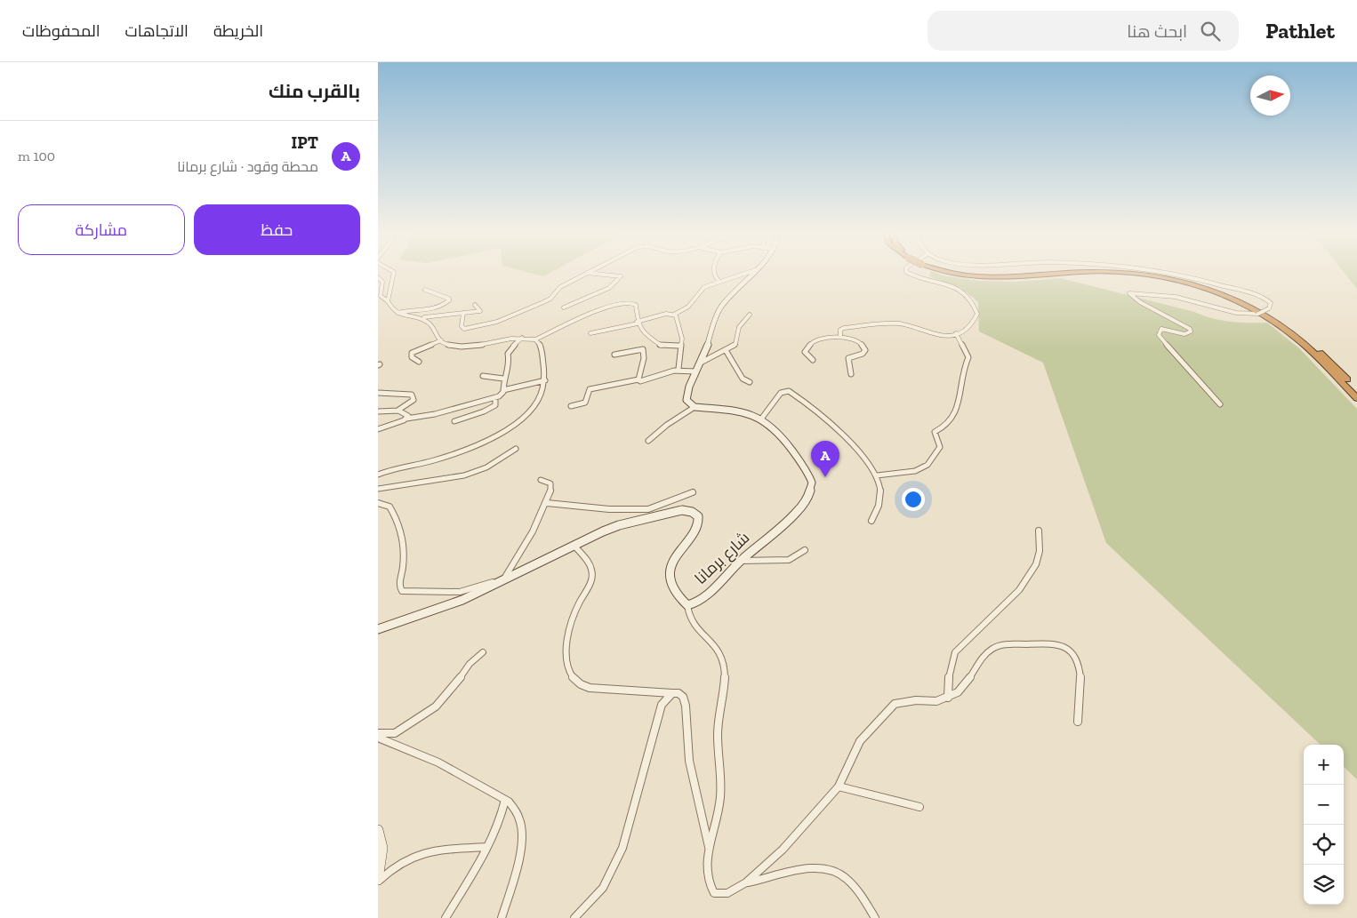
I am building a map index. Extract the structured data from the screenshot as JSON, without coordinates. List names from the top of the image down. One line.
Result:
{"streets":{"street":["شارع برمانا"]},"north":"right","page":{"header":"Pathlet","search":"ابحث هنا","nav":["الخريطة","الاتجاهات","المحفوظات"],"heading":"بالقرب منك","list":[{"mark":"A","name":"IPT","note":"محطة وقود · شارع برمانا","value":"100 m"}],"buttons":["حفظ","مشاركة"],"pins":"A","map_buttons":["+","−"]}}
